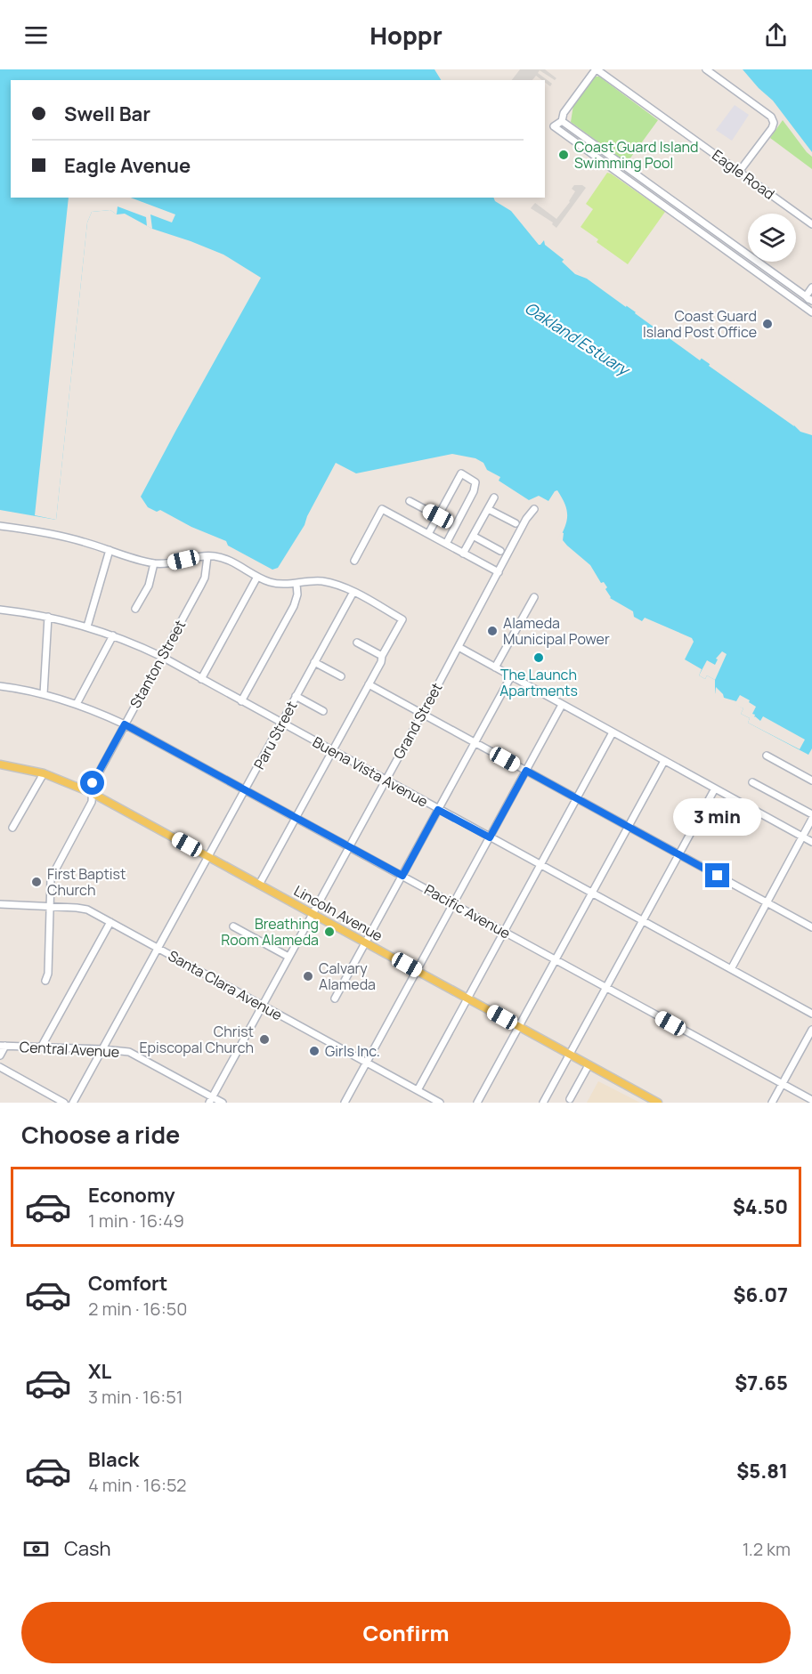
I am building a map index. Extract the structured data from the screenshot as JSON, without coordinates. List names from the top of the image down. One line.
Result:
{"streets":{"main road":["Lincoln Avenue"],"street":["Eagle Road","Stanton Street","Grand Street","Paru Street","Buena Vista Avenue","Pacific Avenue","Santa Clara Avenue","Central Avenue"]},"crossings":[["Stanton Street","Buena Vista Avenue"],["Stanton Street","Pacific Avenue"],["Stanton Street","Lincoln Avenue"],["Stanton Street","Santa Clara Avenue"],["Grand Street","Buena Vista Avenue"],["Grand Street","Pacific Avenue"],["Grand Street","Lincoln Avenue"],["Grand Street","Santa Clara Avenue"],["Grand Street","Central Avenue"],["Paru Street","Buena Vista Avenue"],["Paru Street","Pacific Avenue"],["Paru Street","Lincoln Avenue"],["Paru Street","Santa Clara Avenue"],["Paru Street","Central Avenue"]],"water":["Oakland Estuary"],"places":["Coast Guard Island Swimming Pool","Coast Guard Island Post Office","Alameda Municipal Power","The Launch Apartments","First Baptist Church","Breathing Room Alameda","Calvary Alameda","Christ Episcopal Church","Girls Inc."],"page":{"header":"Hoppr","banner":["Swell Bar","Eagle Avenue"],"bubble":"3 min","heading":"Choose a ride","list":[{"name":"Economy","note":"1 min · 16:49","value":"$4.50"},{"name":"Comfort","note":"2 min · 16:50","value":"$6.07"},{"name":"XL","note":"3 min · 16:51","value":"$7.65"},{"name":"Black","note":"4 min · 16:52","value":"$5.81"}],"pay":["Cash","1.2 km"],"buttons":"Confirm"}}
